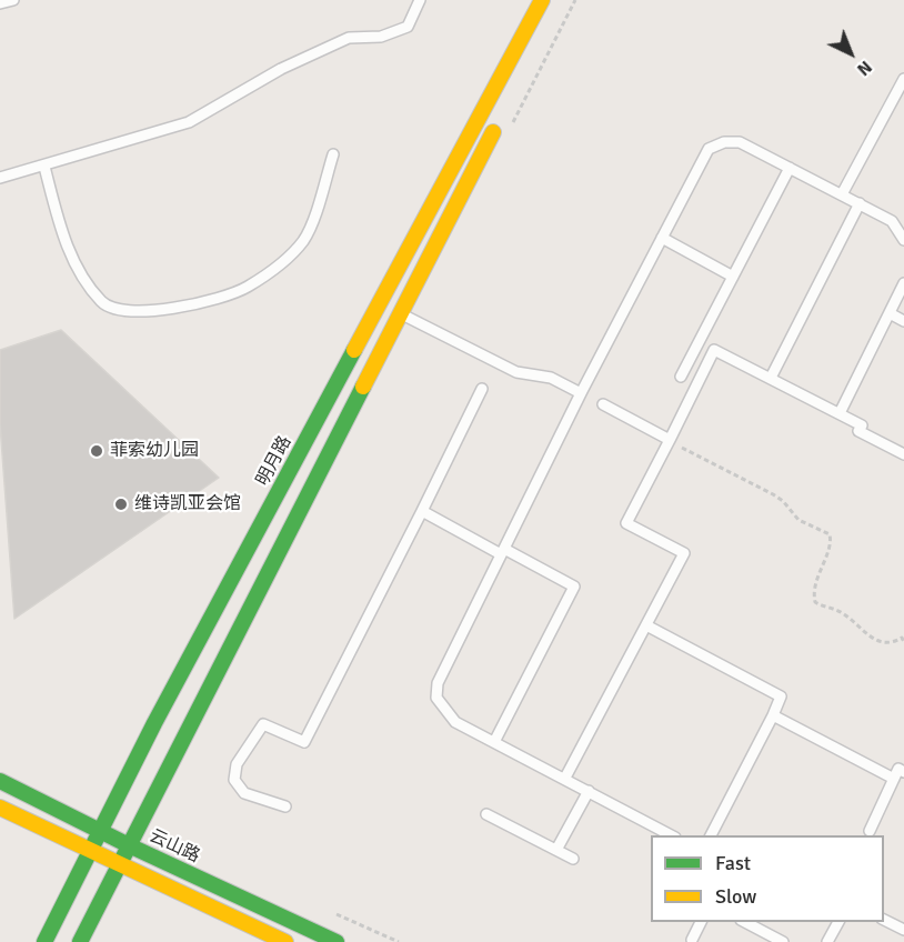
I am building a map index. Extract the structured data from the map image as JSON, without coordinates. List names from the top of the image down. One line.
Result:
{"streets":{"street":["明月路","云山路"]},"crossings":[["明月路","云山路"]],"places":["菲索幼儿园","维诗凯亚会馆"],"legend":["Fast","Slow"],"north":"bottom right"}
